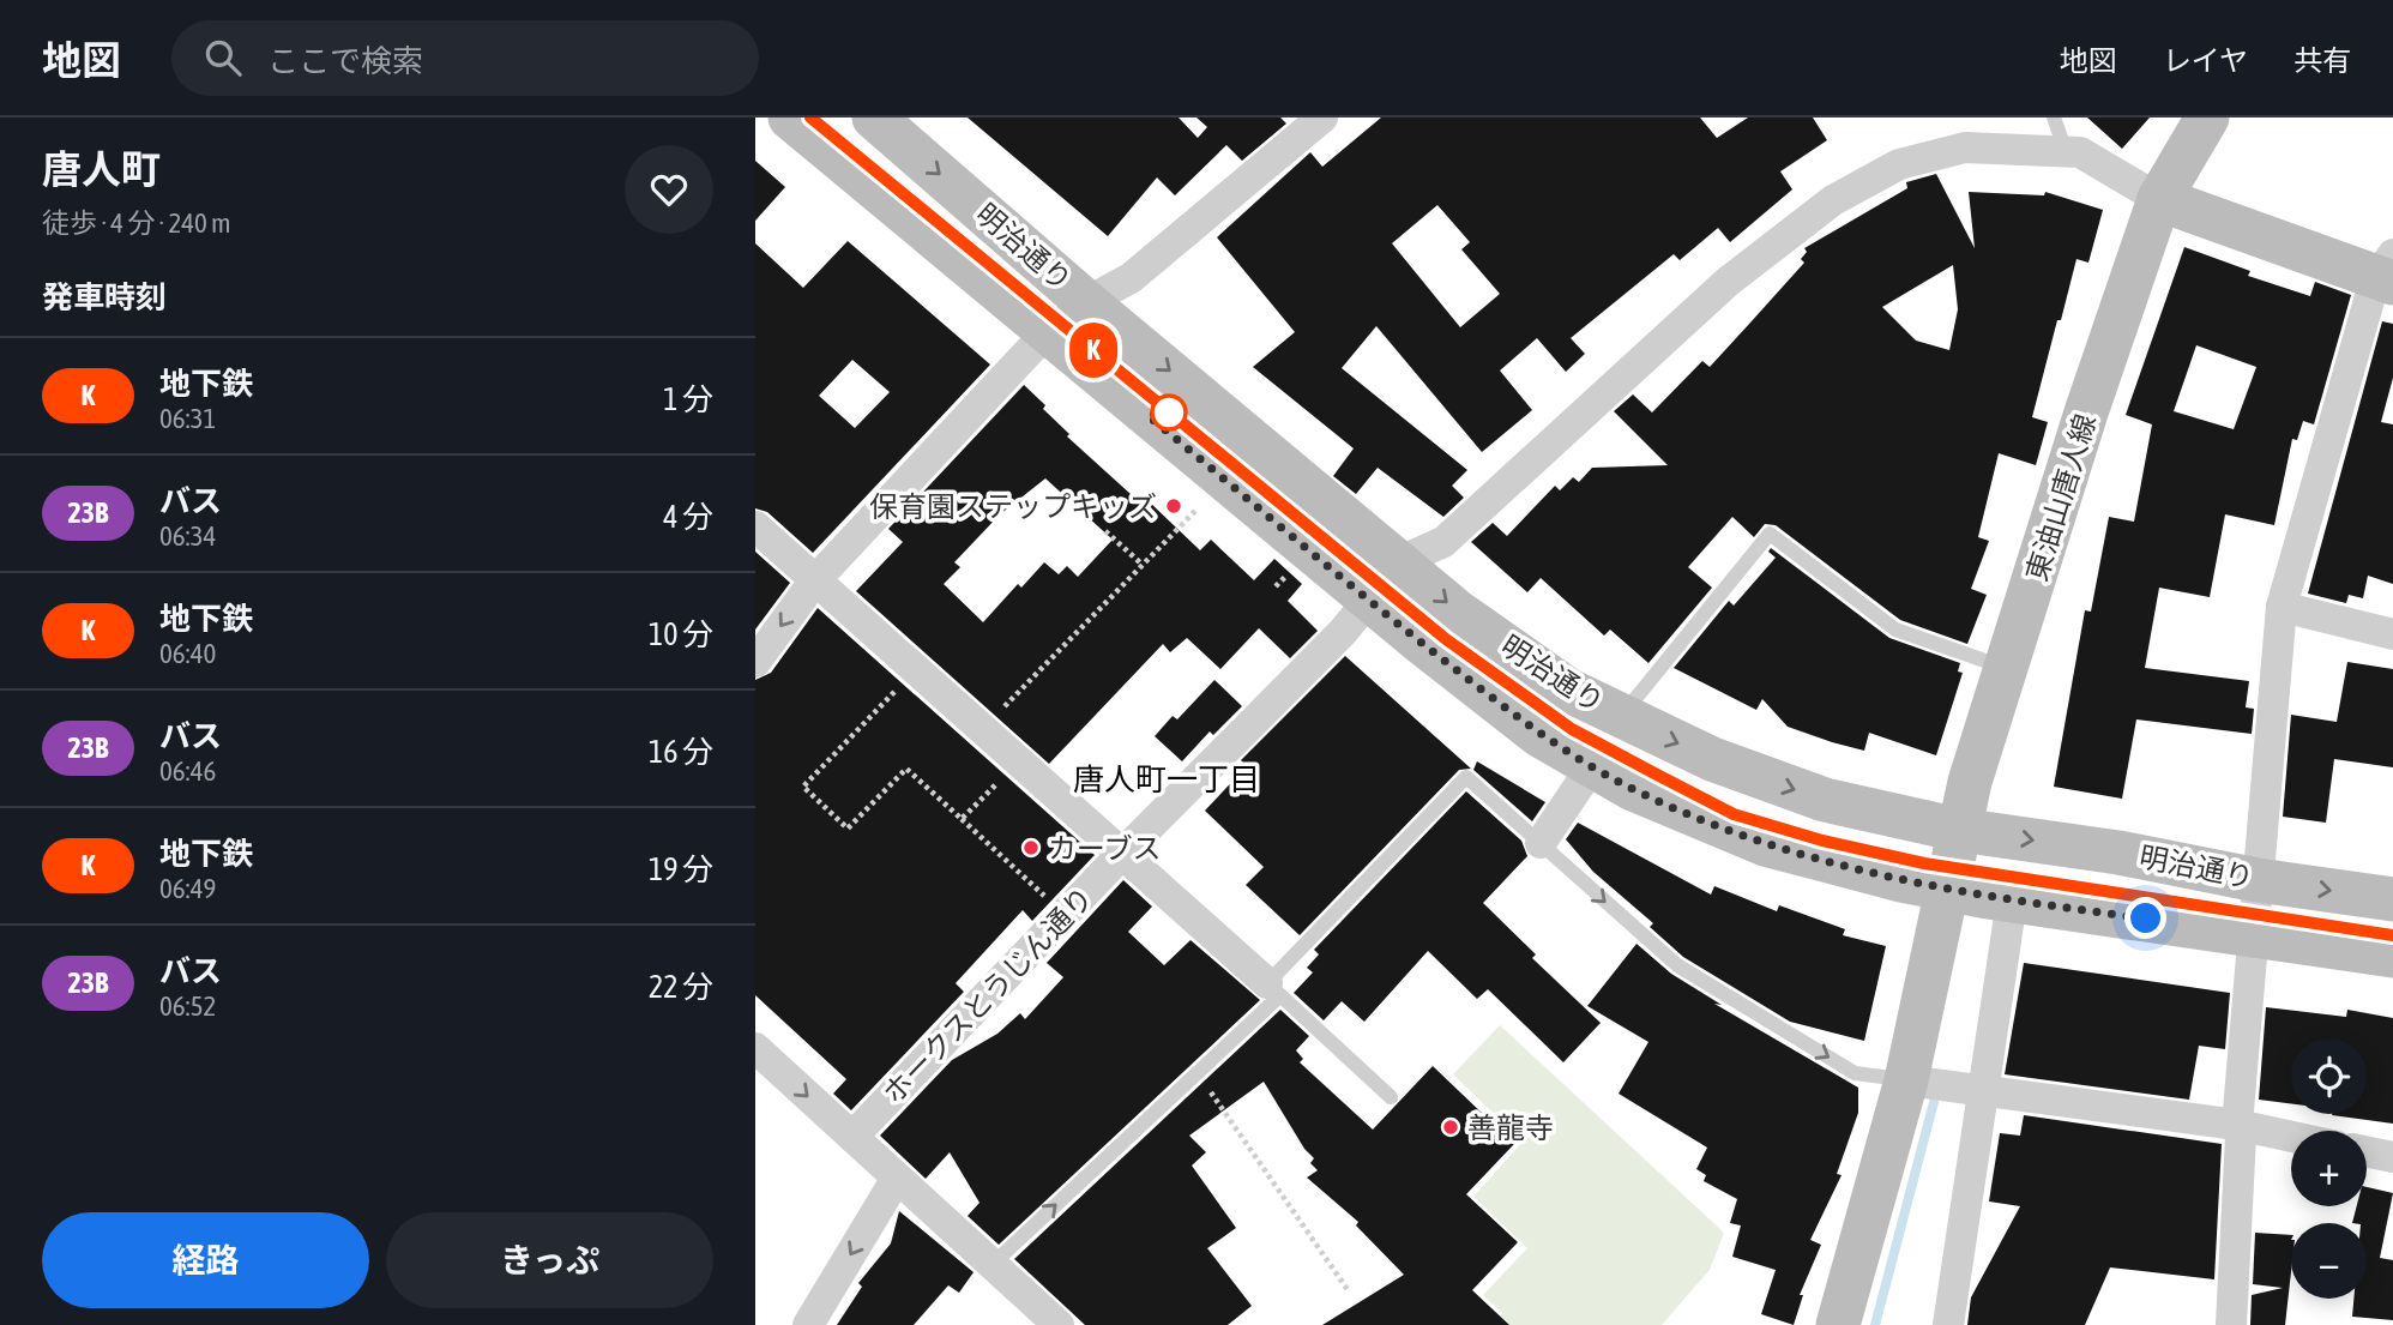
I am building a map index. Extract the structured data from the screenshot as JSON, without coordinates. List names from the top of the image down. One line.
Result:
{"streets":{"street":["明治通り","東油山唐人線","ホークスとうじん通り"]},"crossings":[["明治通り","東油山唐人線"],["明治通り","ホークスとうじん通り"]],"districts":["唐人町一丁目"],"places":["保育園ステップキッズ","カーブス","善龍寺"],"lines":["metro line K"],"page":{"header":"地図","search":"ここで検索","nav":["地図","レイヤ","共有"],"heading":[["唐人町","徒歩 · 4 分 · 240 m"],"発車時刻"],"on_map":"K","list":[{"mark":"K","name":"地下鉄","note":"06:31","value":"1 分"},{"mark":"23B","name":"バス","note":"06:34","value":"4 分"},{"mark":"K","name":"地下鉄","note":"06:40","value":"10 分"},{"mark":"23B","name":"バス","note":"06:46","value":"16 分"},{"mark":"K","name":"地下鉄","note":"06:49","value":"19 分"},{"mark":"23B","name":"バス","note":"06:52","value":"22 分"}],"map_buttons":["+","−"],"buttons":["経路","きっぷ"]}}
